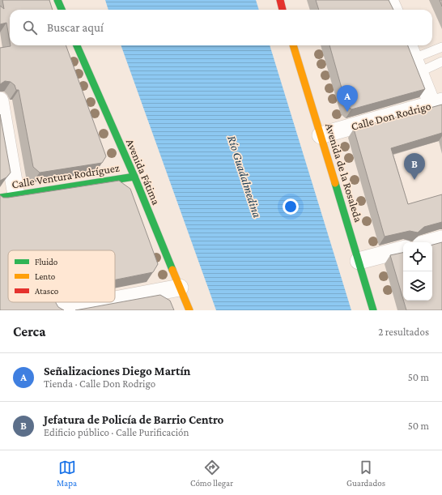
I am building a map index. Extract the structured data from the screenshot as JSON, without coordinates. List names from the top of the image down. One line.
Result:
{"streets":{"main road":["Avenida Fátima","Avenida de la Rosaleda","Calle Ventura Rodríguez"],"street":["Calle Don Rodrigo"]},"crossings":[["Calle Don Rodrigo","Avenida de la Rosaleda"],["Avenida Fátima","Calle Ventura Rodríguez"]],"water":["Río Guadalmedina"],"legend":["Fluido","Lento","Atasco"],"page":{"search":"Buscar aquí","pins":["A","B"],"heading":["Cerca","2 resultados"],"list":[{"mark":"A","name":"Señalizaciones Diego Martín","note":"Tienda · Calle Don Rodrigo","value":"50 m"},{"mark":"B","name":"Jefatura de Policía de Barrio Centro","note":"Edificio público · Calle Purificación","value":"50 m"}],"nav":["Mapa","Cómo llegar","Guardados"]}}
